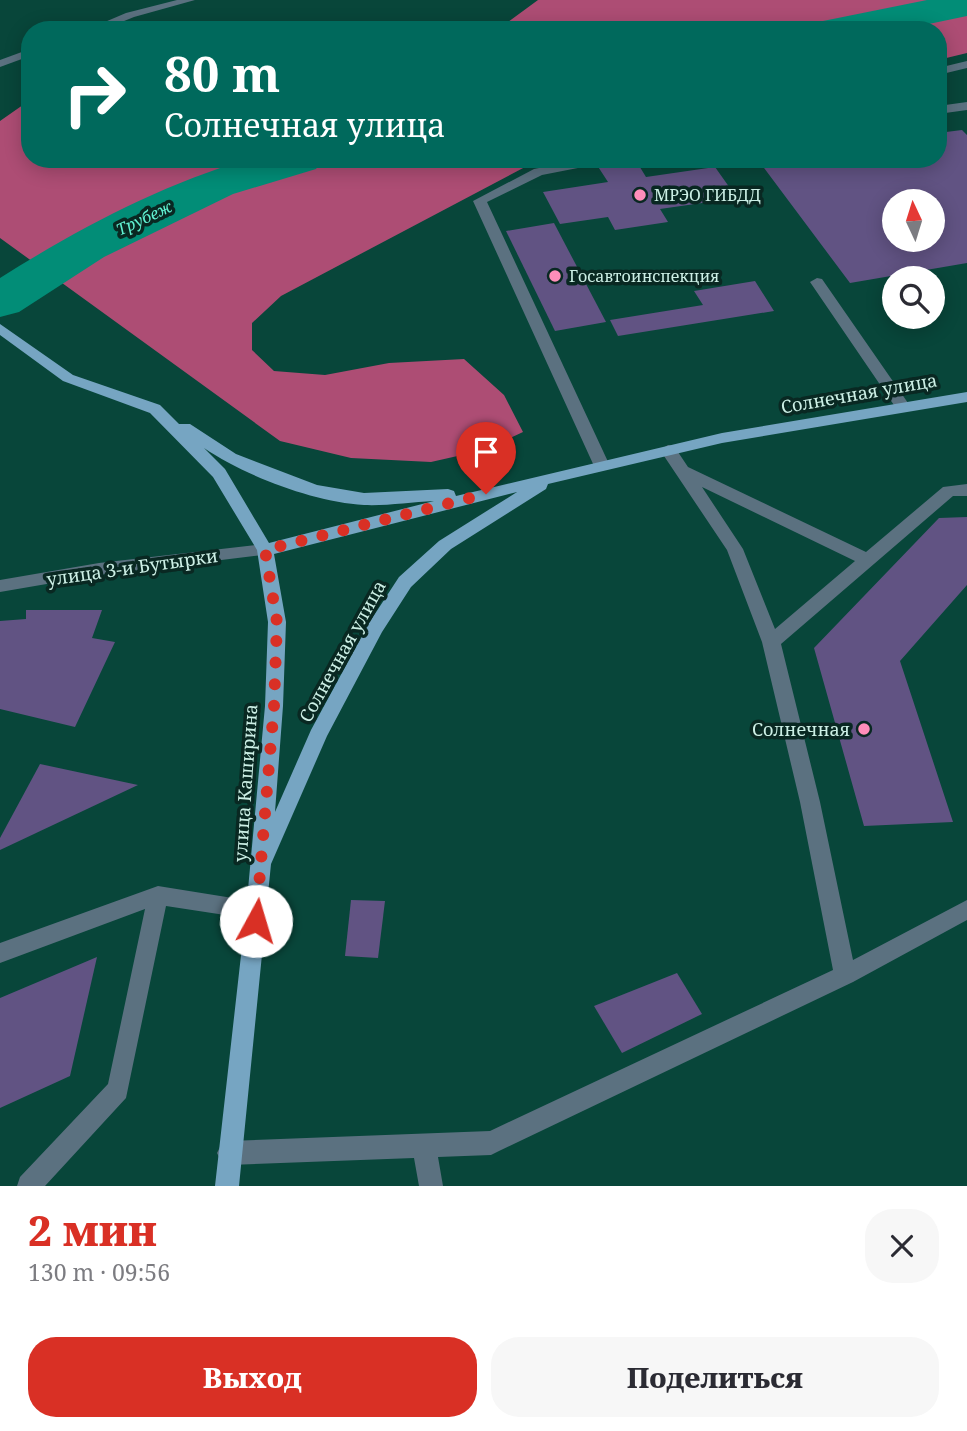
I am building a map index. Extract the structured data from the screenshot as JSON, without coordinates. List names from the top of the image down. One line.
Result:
{"streets":{"main road":["Солнечная улица","улица Каширина"],"street":["улица 3-и Бутырки"]},"crossings":[["Солнечная улица","улица 3-и Бутырки"],["Солнечная улица","улица Каширина"],["улица 3-и Бутырки","улица Каширина"]],"water":["Трубеж"],"places":["МРЭО ГИБДД","Госавтоинспекция","Солнечная"],"north":"top","page":{"turn":["80 m","Солнечная улица"],"heading":["2 мин","130 m · 09:56"],"buttons":["Выход","Поделиться"]}}
